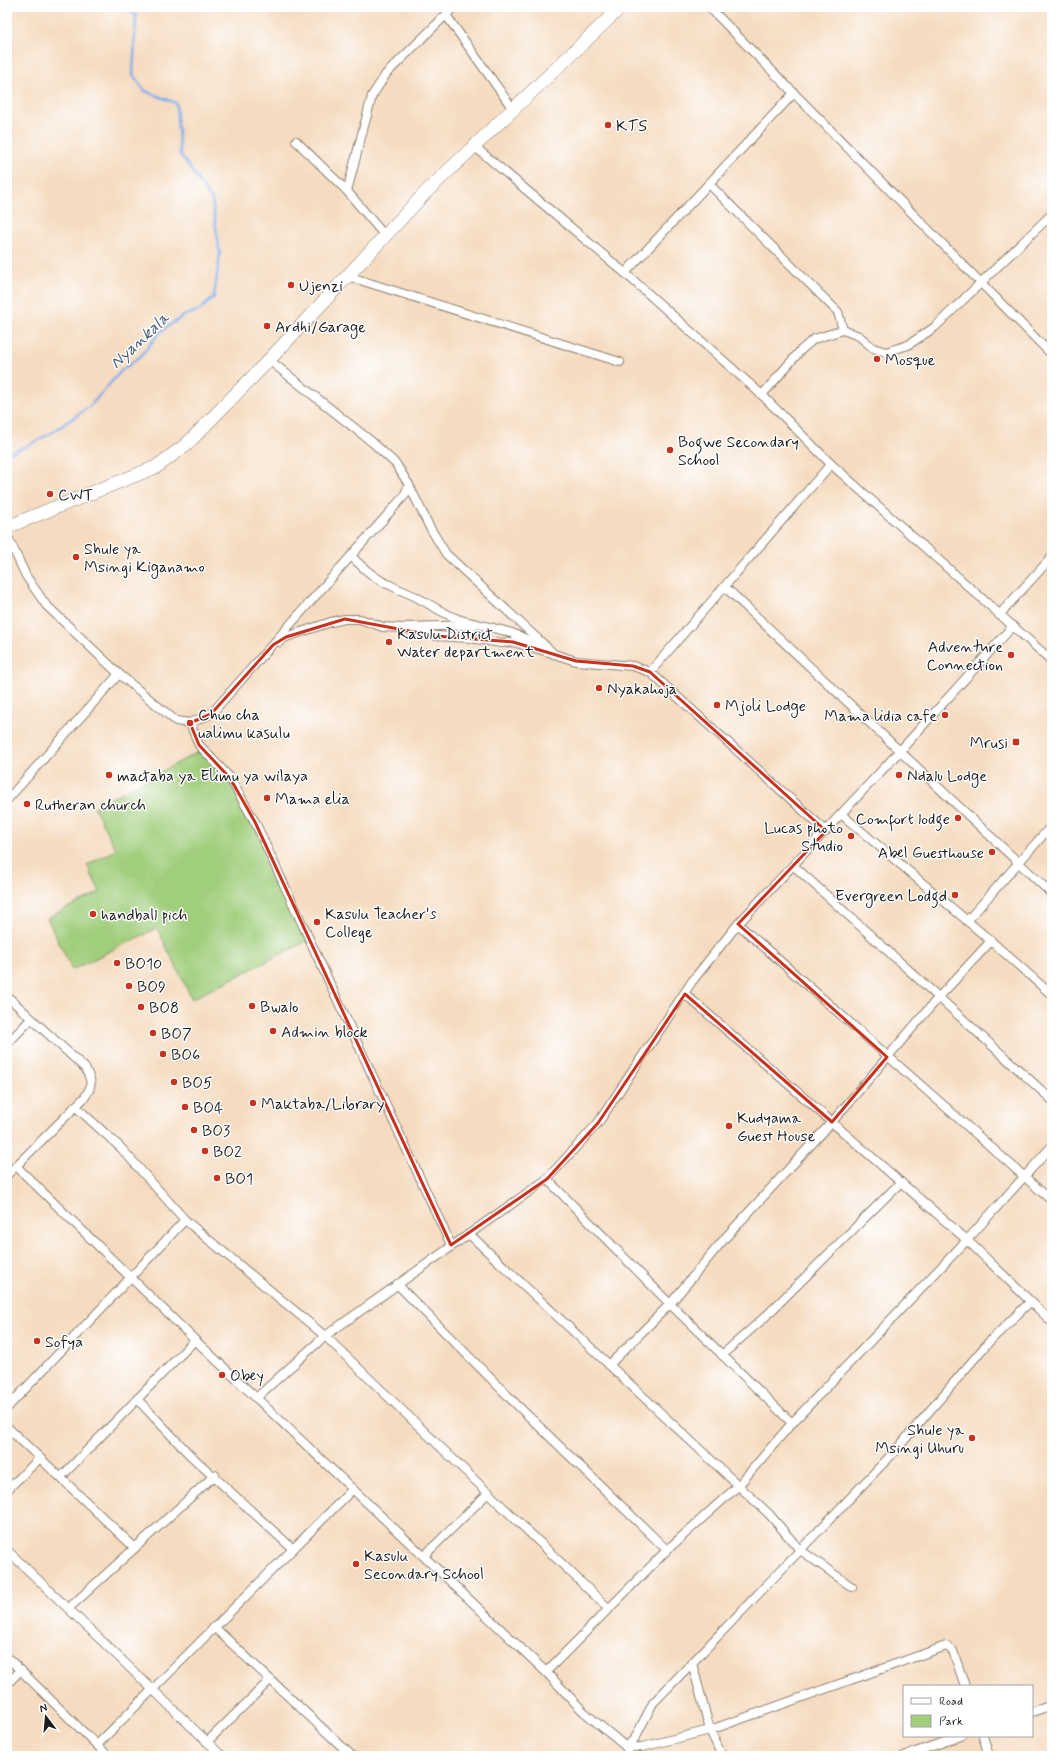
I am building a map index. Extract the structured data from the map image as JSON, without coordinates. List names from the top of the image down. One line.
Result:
{"water":["Nyankala"],"places":{"other":["KTS","Ujenzi","Ardhi/Garage","Mosque","Bogwe Secondary School","CWT","Shule ya Msingi Kiganamo","Kasulu District Water department","Adventure Connection","Nyakahoja","Mjoli Lodge","Mama lidia cafe","Chuo cha ualimu kasulu","mactaba ya Elimu ya wilaya","Ndalu Lodge","Mama elia","Rutheran church","Comfort lodge","Lucas photo Studio","Abel Guesthouse","Evergreen Lodgd","handball pich","Kasulu Teacher's College","BO10","BO9","Bwalo","BO8","Admin block","BO7","BO6","BO5","Maktaba/Library","BO4","Kudyama Guest House","BO3","BO2","BO1","Sofya","Obey","Shule ya Msingi Uhuru","Kasulu Secondary School"],"transit":["Mrusi"]},"legend":["Road","Park"],"north":"top"}
